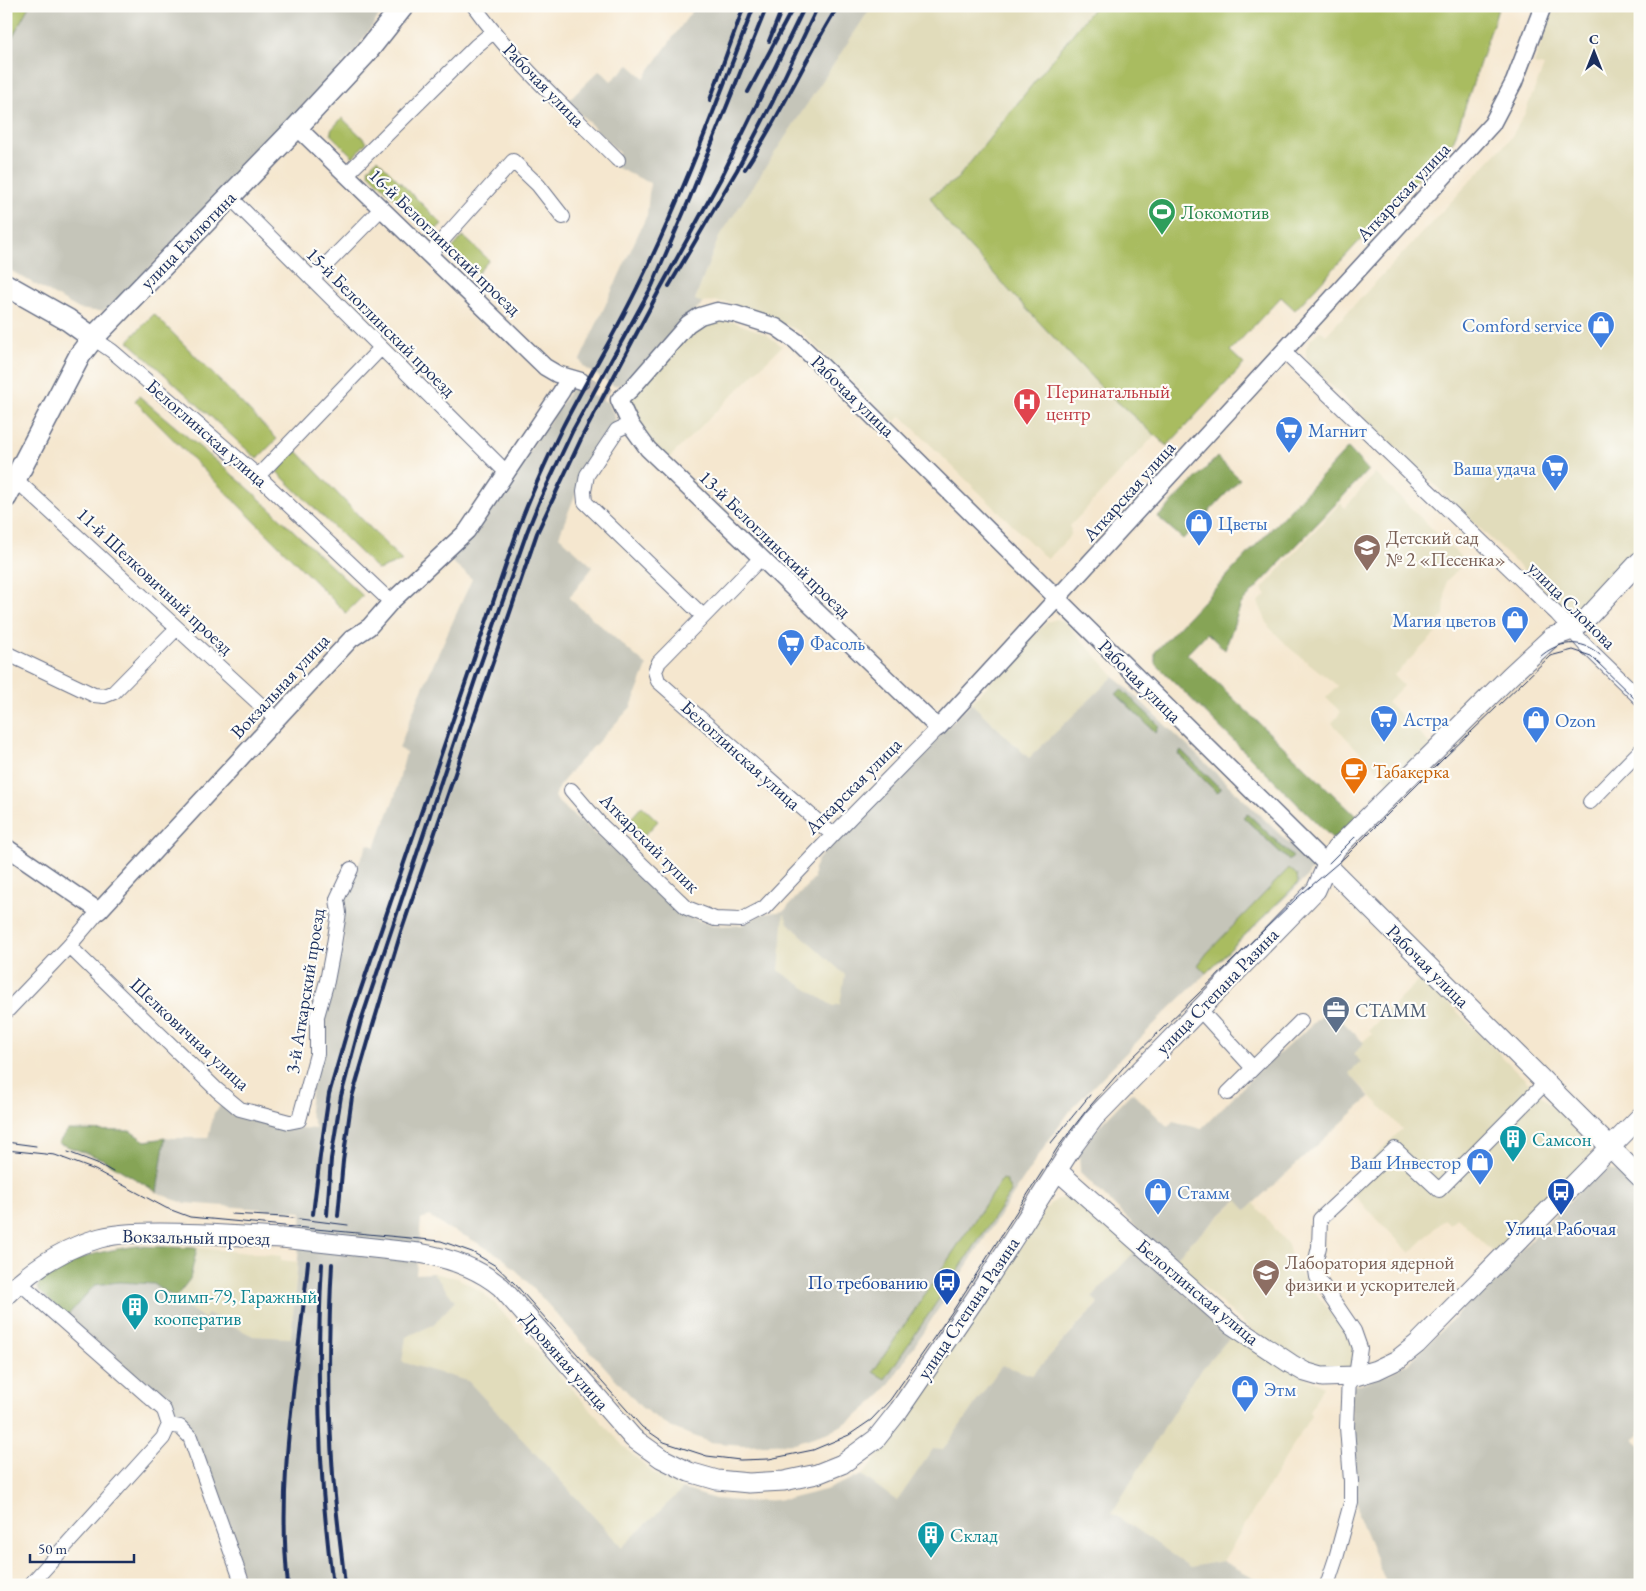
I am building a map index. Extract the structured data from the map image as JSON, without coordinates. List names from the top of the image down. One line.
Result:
{"streets":{"main road":["Рабочая улица","улица Емлютина","Белоглинская улица","улица Степана Разина","Вокзальный проезд","Дровяная улица"],"street":["Аткарская улица","16-й Белоглинский проезд","15-й Белоглинский проезд","13-й Белоглинский проезд","11-й Шелковичный проезд","улица Слонова","Вокзальная улица","Аткарский тупик","3-й Аткарский проезд","Шелковичная улица"]},"crossings":[["Рабочая улица","Аткарская улица"],["Рабочая улица","Белоглинская улица"],["Рабочая улица","13-й Белоглинский проезд"],["Рабочая улица","улица Степана Разина"],["Аткарская улица","Белоглинская улица"],["Аткарская улица","13-й Белоглинский проезд"],["Аткарская улица","улица Слонова"],["Аткарская улица","Аткарский тупик"],["улица Емлютина","16-й Белоглинский проезд"],["улица Емлютина","15-й Белоглинский проезд"],["улица Емлютина","Белоглинская улица"],["улица Емлютина","11-й Шелковичный проезд"],["16-й Белоглинский проезд","Вокзальная улица"],["15-й Белоглинский проезд","Вокзальная улица"],["Белоглинская улица","Вокзальная улица"],["Белоглинская улица","улица Степана Разина"],["11-й Шелковичный проезд","Вокзальная улица"],["улица Слонова","улица Степана Разина"],["Вокзальная улица","Шелковичная улица"],["3-й Аткарский проезд","Шелковичная улица"],["улица Степана Разина","Дровяная улица"],["Вокзальный проезд","Дровяная улица"]],"places":{"sports":["Локомотив"],"shop":["Comford service","Цветы","Магия цветов","Ozon","Ваш Инвестор","Стамм","Этм"],"hospital":["Перинатальный центр"],"supermarket":["Магнит","Ваша удача","Фасоль","Астра"],"school or university":["Детский сад № 2 «Песенка»","Лаборатория ядерной физики и ускорителей"],"cafe":["Табакерка"],"office":["СТАММ"],"building":["Самсон","Олимп-79, Гаражный кооператив","Склад"],"bus stop":["Улица Рабочая","По требованию"]},"scale_bar":"50 m","north":"top"}
